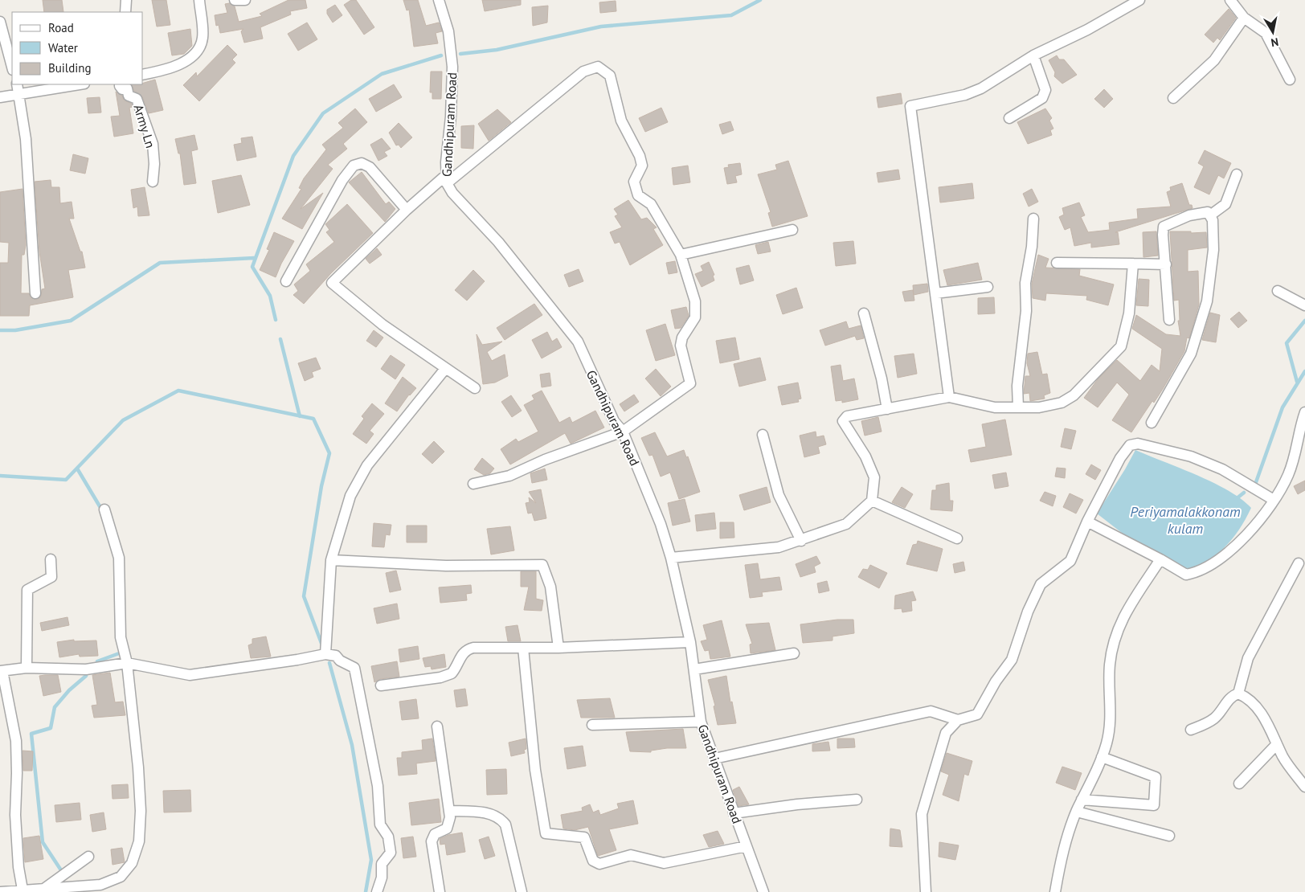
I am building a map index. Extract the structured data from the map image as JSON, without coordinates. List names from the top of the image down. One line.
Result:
{"streets":{"street":["Gandhipuram Road","Army Ln"]},"water":["Periyamalakkonam kulam"],"legend":["Road","Water","Building"],"north":"bottom"}
